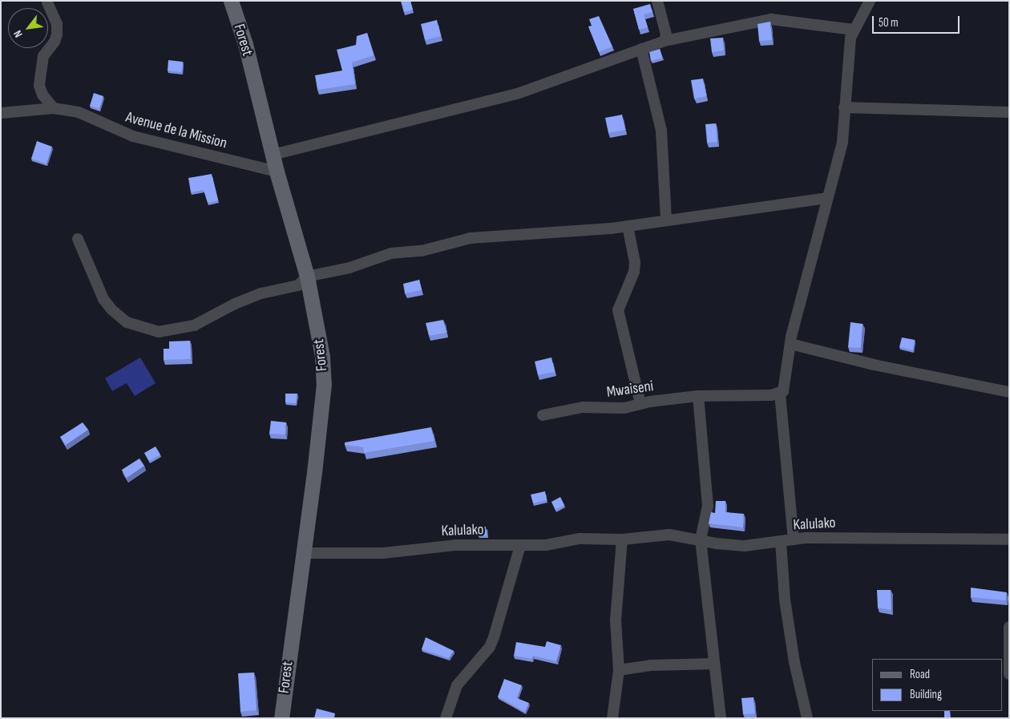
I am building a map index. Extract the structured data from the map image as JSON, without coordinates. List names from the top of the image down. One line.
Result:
{"streets":{"street":["Forest","Avenue de la Mission","Mwaiseni","Kalulako"]},"crossings":[["Forest","Avenue de la Mission"],["Forest","Kalulako"]],"legend":["Road","Building"],"scale_bar":"50 m","north":"bottom left"}
